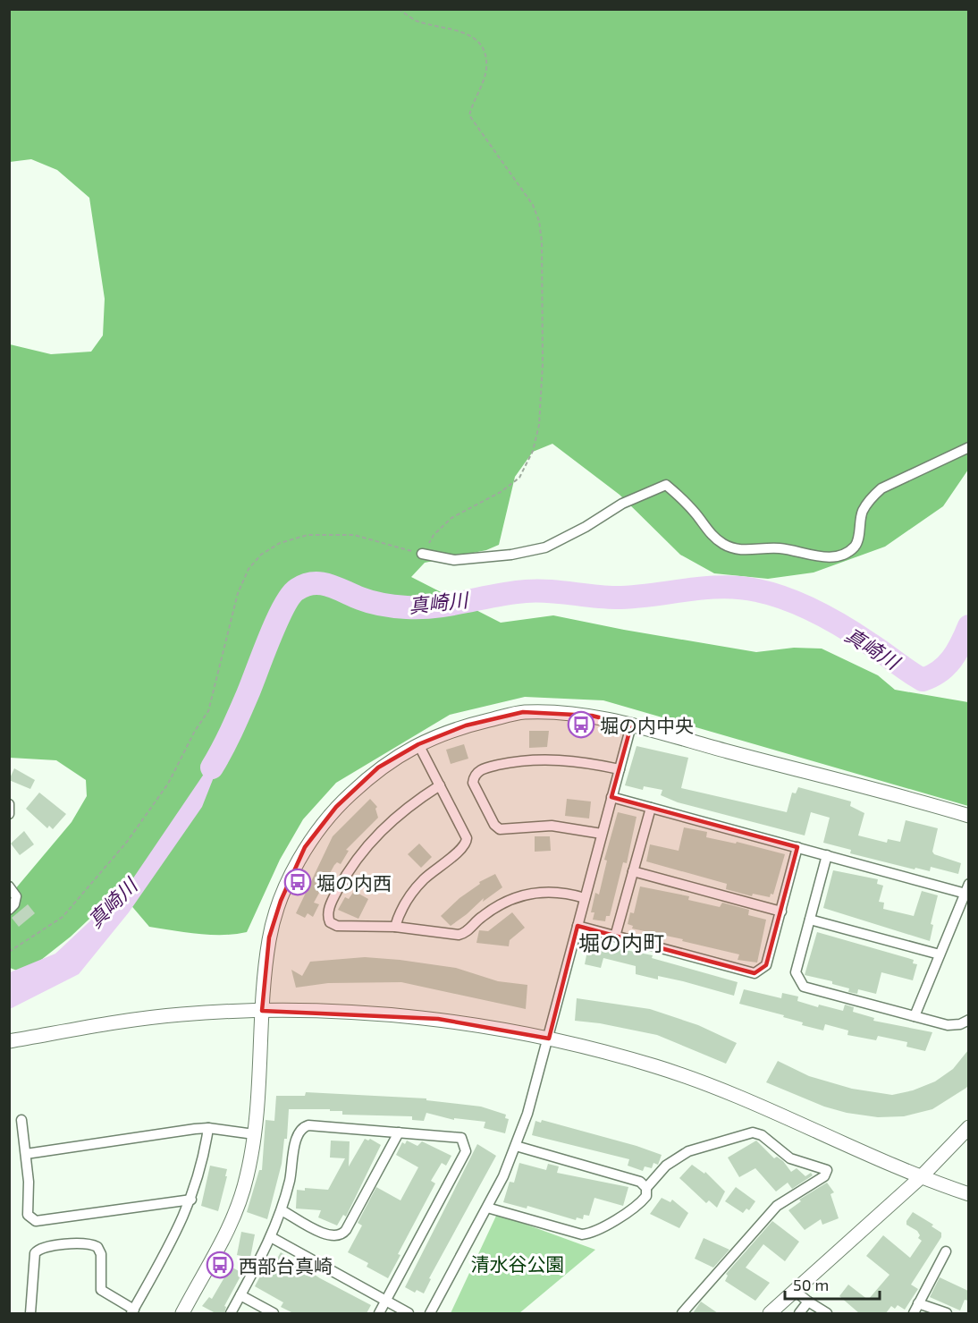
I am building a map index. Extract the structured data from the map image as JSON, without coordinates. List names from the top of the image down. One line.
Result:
{"districts":["堀の内町"],"water":["真崎川"],"parks":["清水谷公園"],"places":{"bus stop":["堀の内中央","堀の内西","西部台真崎"]},"scale_bar":"50 m"}
